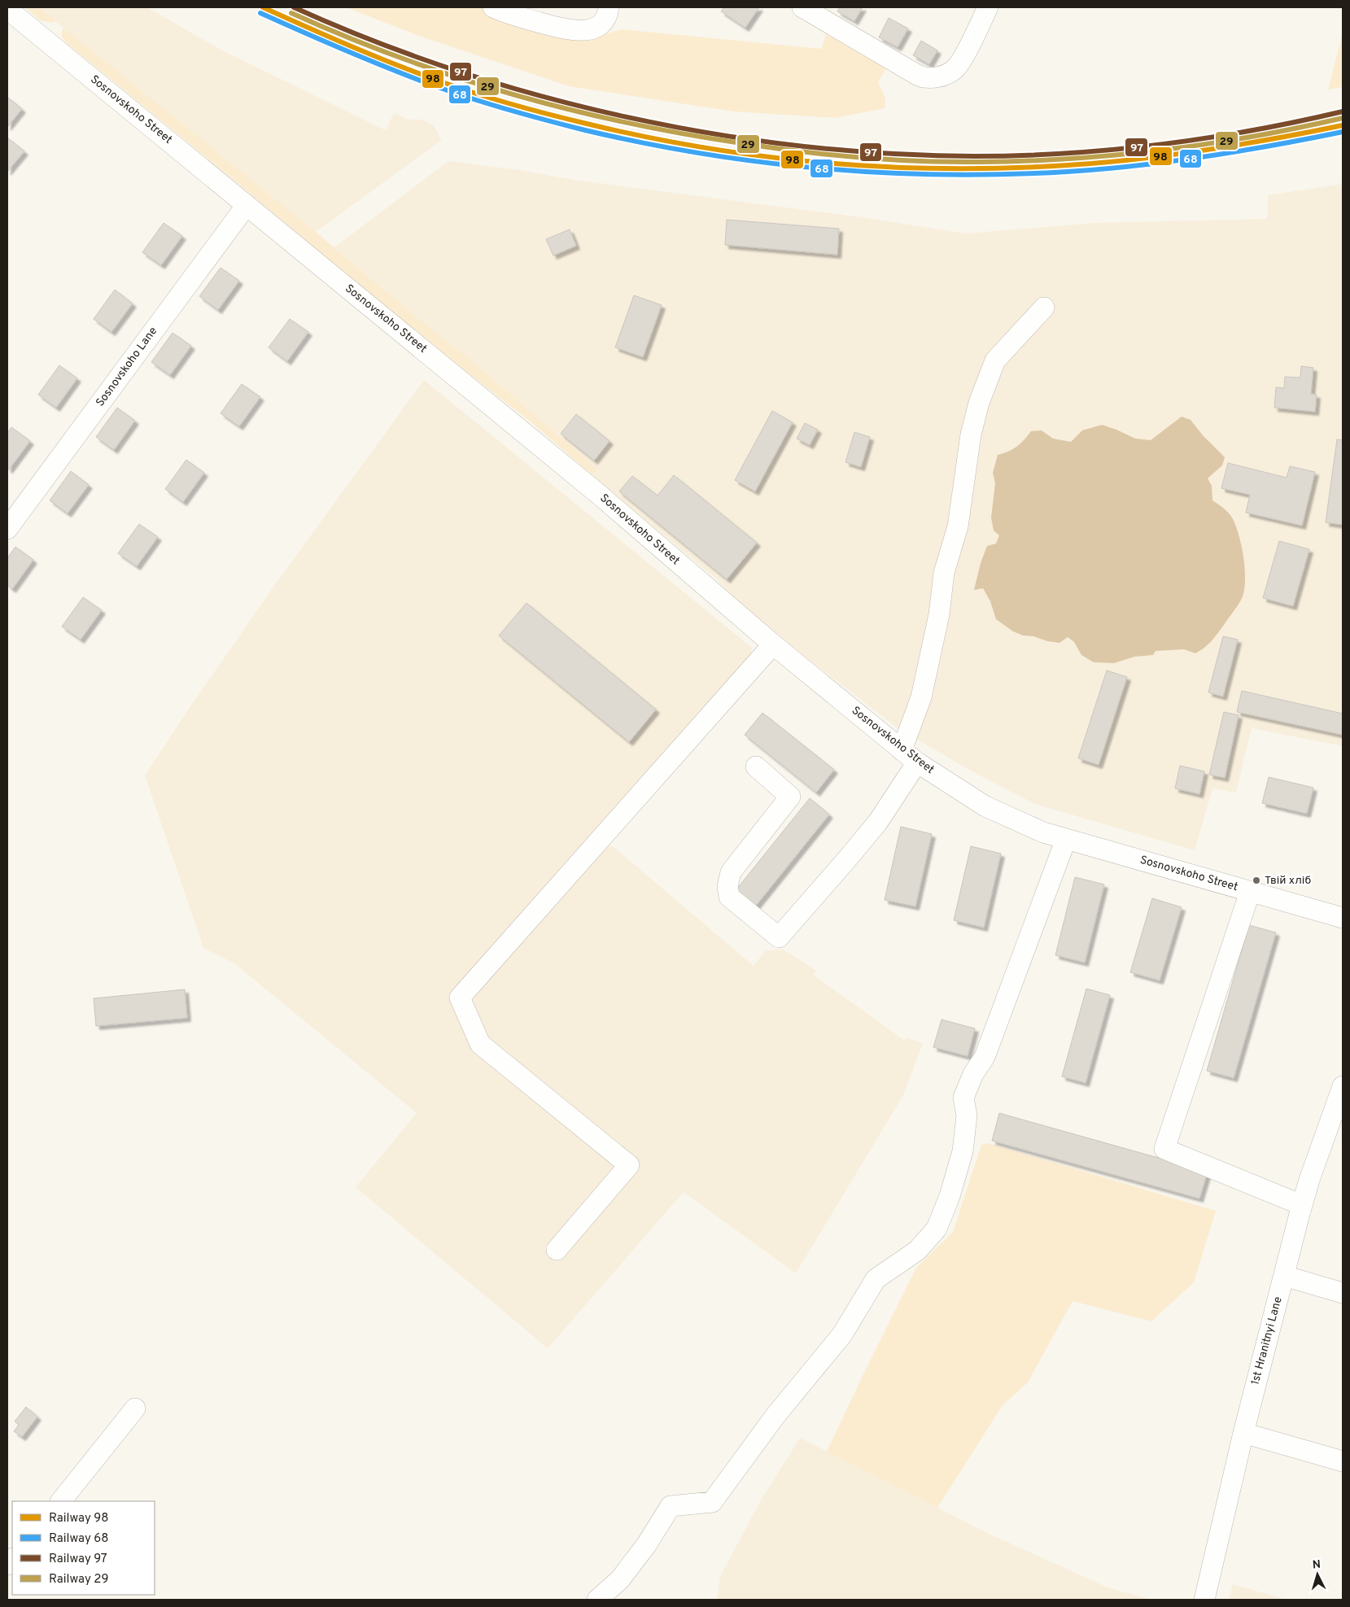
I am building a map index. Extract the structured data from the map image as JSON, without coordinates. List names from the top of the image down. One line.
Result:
{"streets":{"street":["Sosnovskoho Street","Sosnovskoho Lane","1st Hranitnyi Lane"]},"crossings":[["Sosnovskoho Street","Sosnovskoho Lane"]],"places":["Твій хліб"],"lines":["rail line 98","rail line 97","rail line 68","rail line 29"],"legend":["Railway 98","Railway 68","Railway 97","Railway 29"],"north":"top"}
